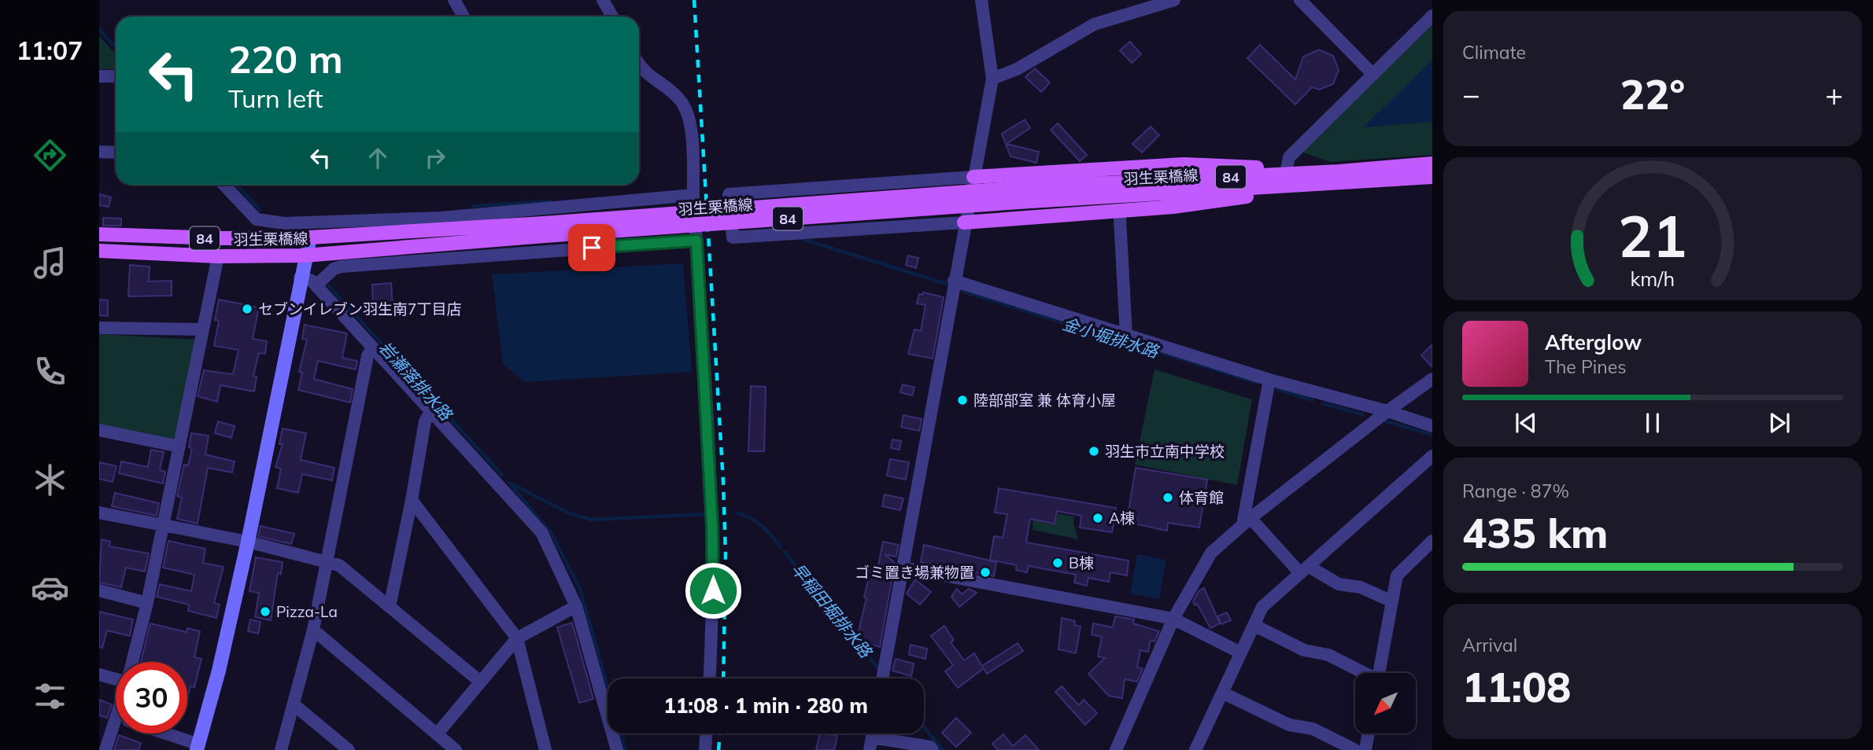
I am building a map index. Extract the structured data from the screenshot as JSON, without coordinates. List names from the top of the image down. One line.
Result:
{"streets":{"main road":["羽生栗橋線","84"]},"water":["金小堀排水路","岩瀬落排水路","早稲田堀排水路"],"places":["セブンイレブン羽生南7丁目店","陸部部室 兼 体育小屋","羽生市立南中学校","体育館","A棟","B棟","ゴミ置き場兼物置","Pizza-La"],"north":"bottom left","page":{"tabs":"11:07","tile":["Climate",["Range · 87%","435 km"],["Arrival","11:08"]],"turn":["220 m","Turn left"],"heat":["−","22°","+"],"song":["Afterglow","The Pines"],"limit":"30","trip":"11:08 · 1 min · 280 m","gauge":["21","km/h"]}}
